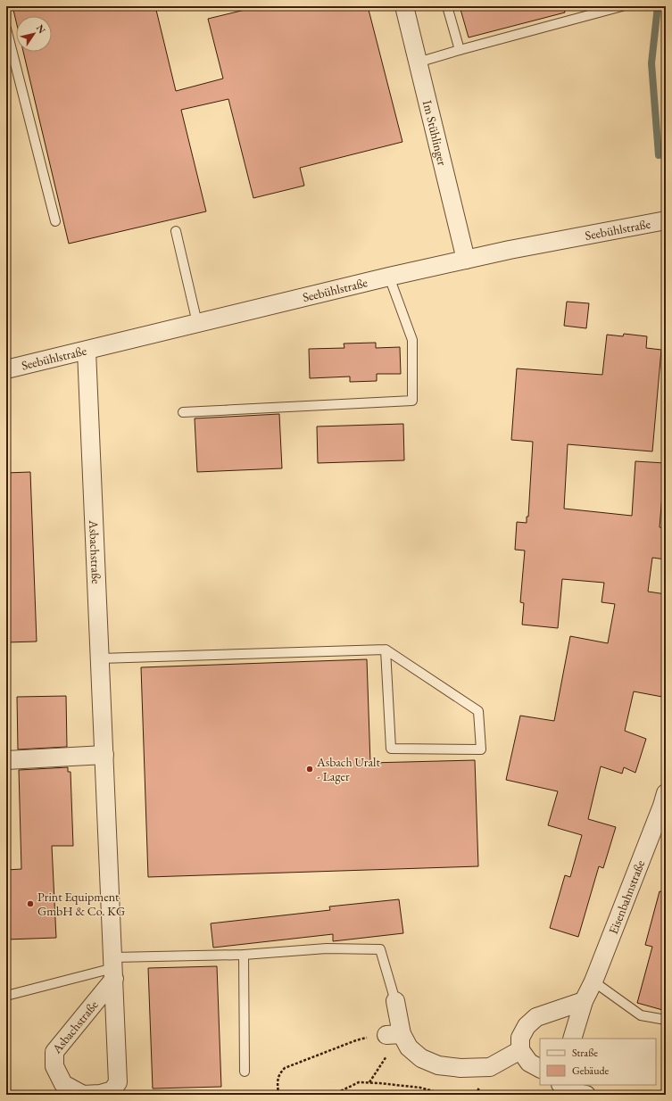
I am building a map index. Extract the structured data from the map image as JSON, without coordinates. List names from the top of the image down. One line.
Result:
{"streets":{"street":["Im Stühlinger","Seebühlstraße","Asbachstraße","Eisenbahnstraße"]},"crossings":[["Im Stühlinger","Seebühlstraße"],["Seebühlstraße","Asbachstraße"]],"places":["Asbach Uralt - Lager","Print Equipment GmbH & Co. KG"],"legend":["Straße","Gebäude"],"north":"top right"}
